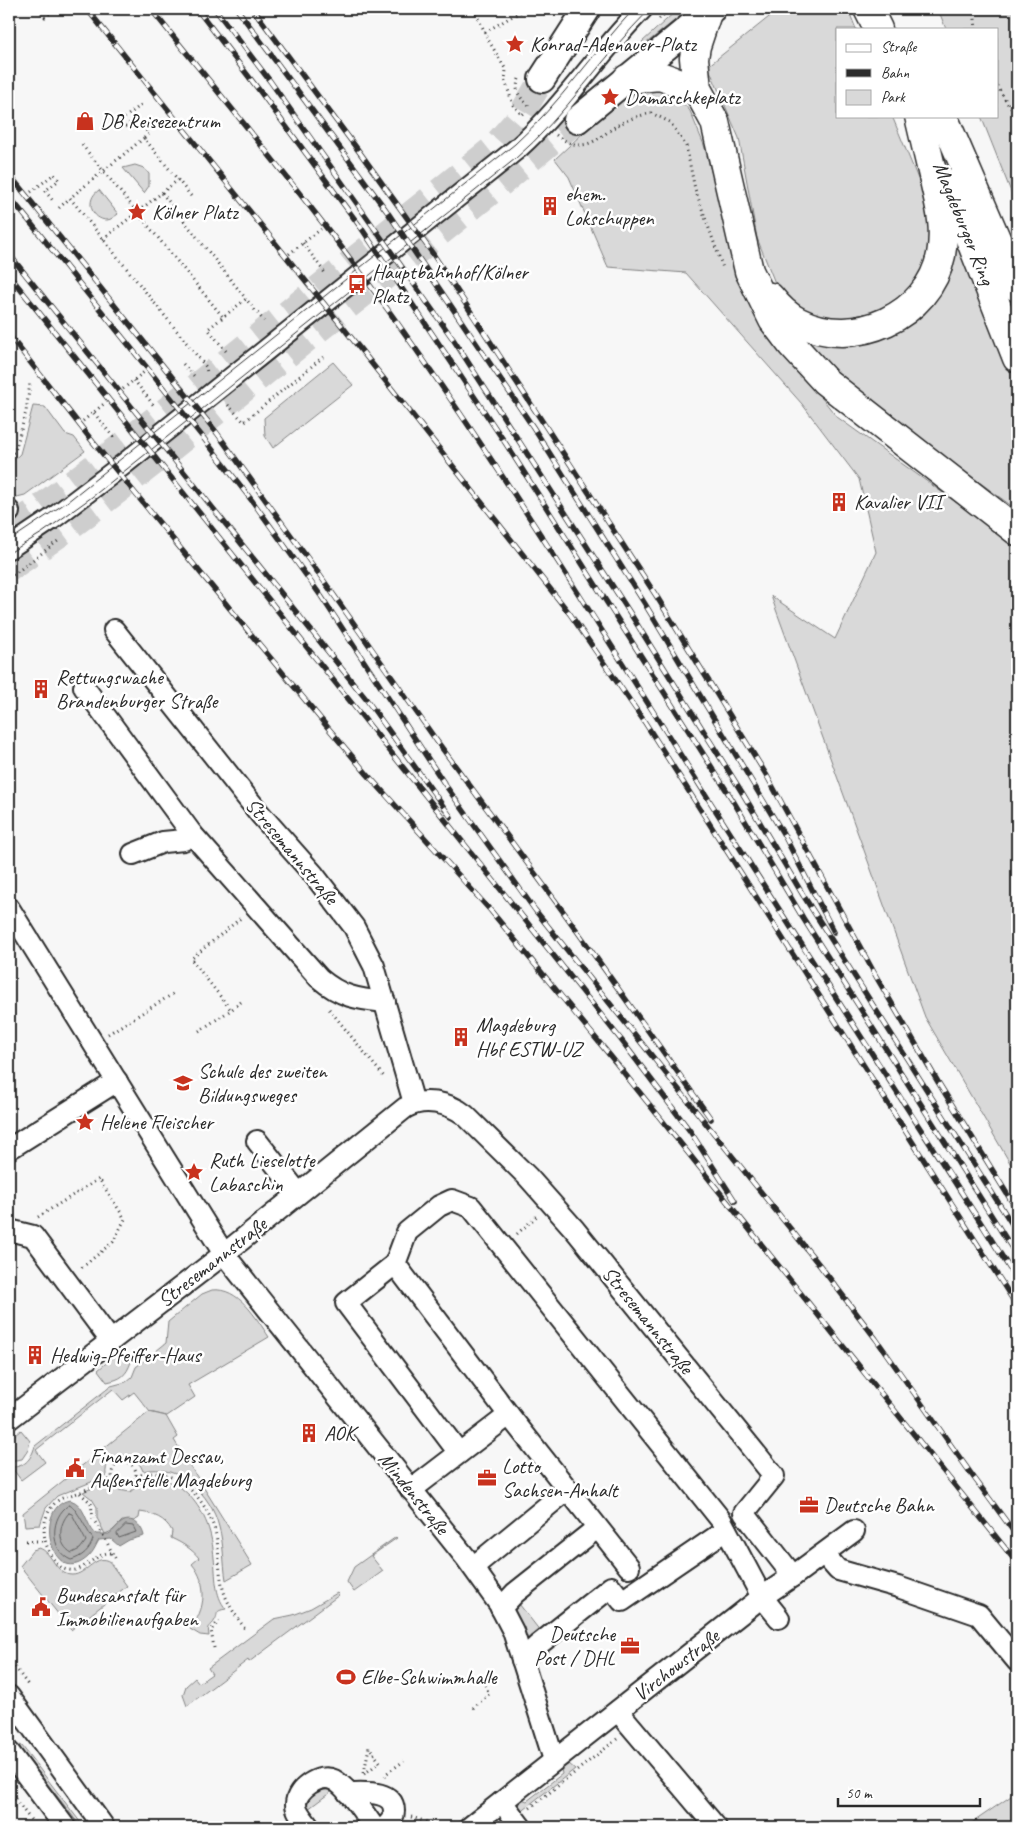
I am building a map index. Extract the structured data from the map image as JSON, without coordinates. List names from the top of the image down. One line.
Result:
{"streets":{"highway":["Magdeburger Ring"],"street":["Stresemannstraße","Mindenstraße","Virchowstraße"]},"crossings":[["Stresemannstraße","Mindenstraße"],["Stresemannstraße","Virchowstraße"],["Mindenstraße","Virchowstraße"]],"places":{"place":["Konrad-Adenauer-Platz","Damaschkeplatz","Kölner Platz","Helene Fleischer","Ruth Lieselotte Labaschin"],"shop":["DB Reisezentrum"],"building":["ehem. Lokschuppen","Kavalier VII","Rettungswache Brandenburger Straße","Magdeburg Hbf ESTW-UZ","Hedwig-Pfeiffer-Haus","AOK"],"bus stop":["Hauptbahnhof/Kölner Platz"],"school or university":["Schule des zweiten Bildungsweges"],"public building":["Finanzamt Dessau, Außenstelle Magdeburg","Bundesanstalt für Immobilienaufgaben"],"office":["Lotto Sachsen-Anhalt","Deutsche Bahn","Deutsche Post / DHL"],"sports":["Elbe-Schwimmhalle"]},"legend":["Straße","Bahn","Park"],"scale_bar":"50 m"}
